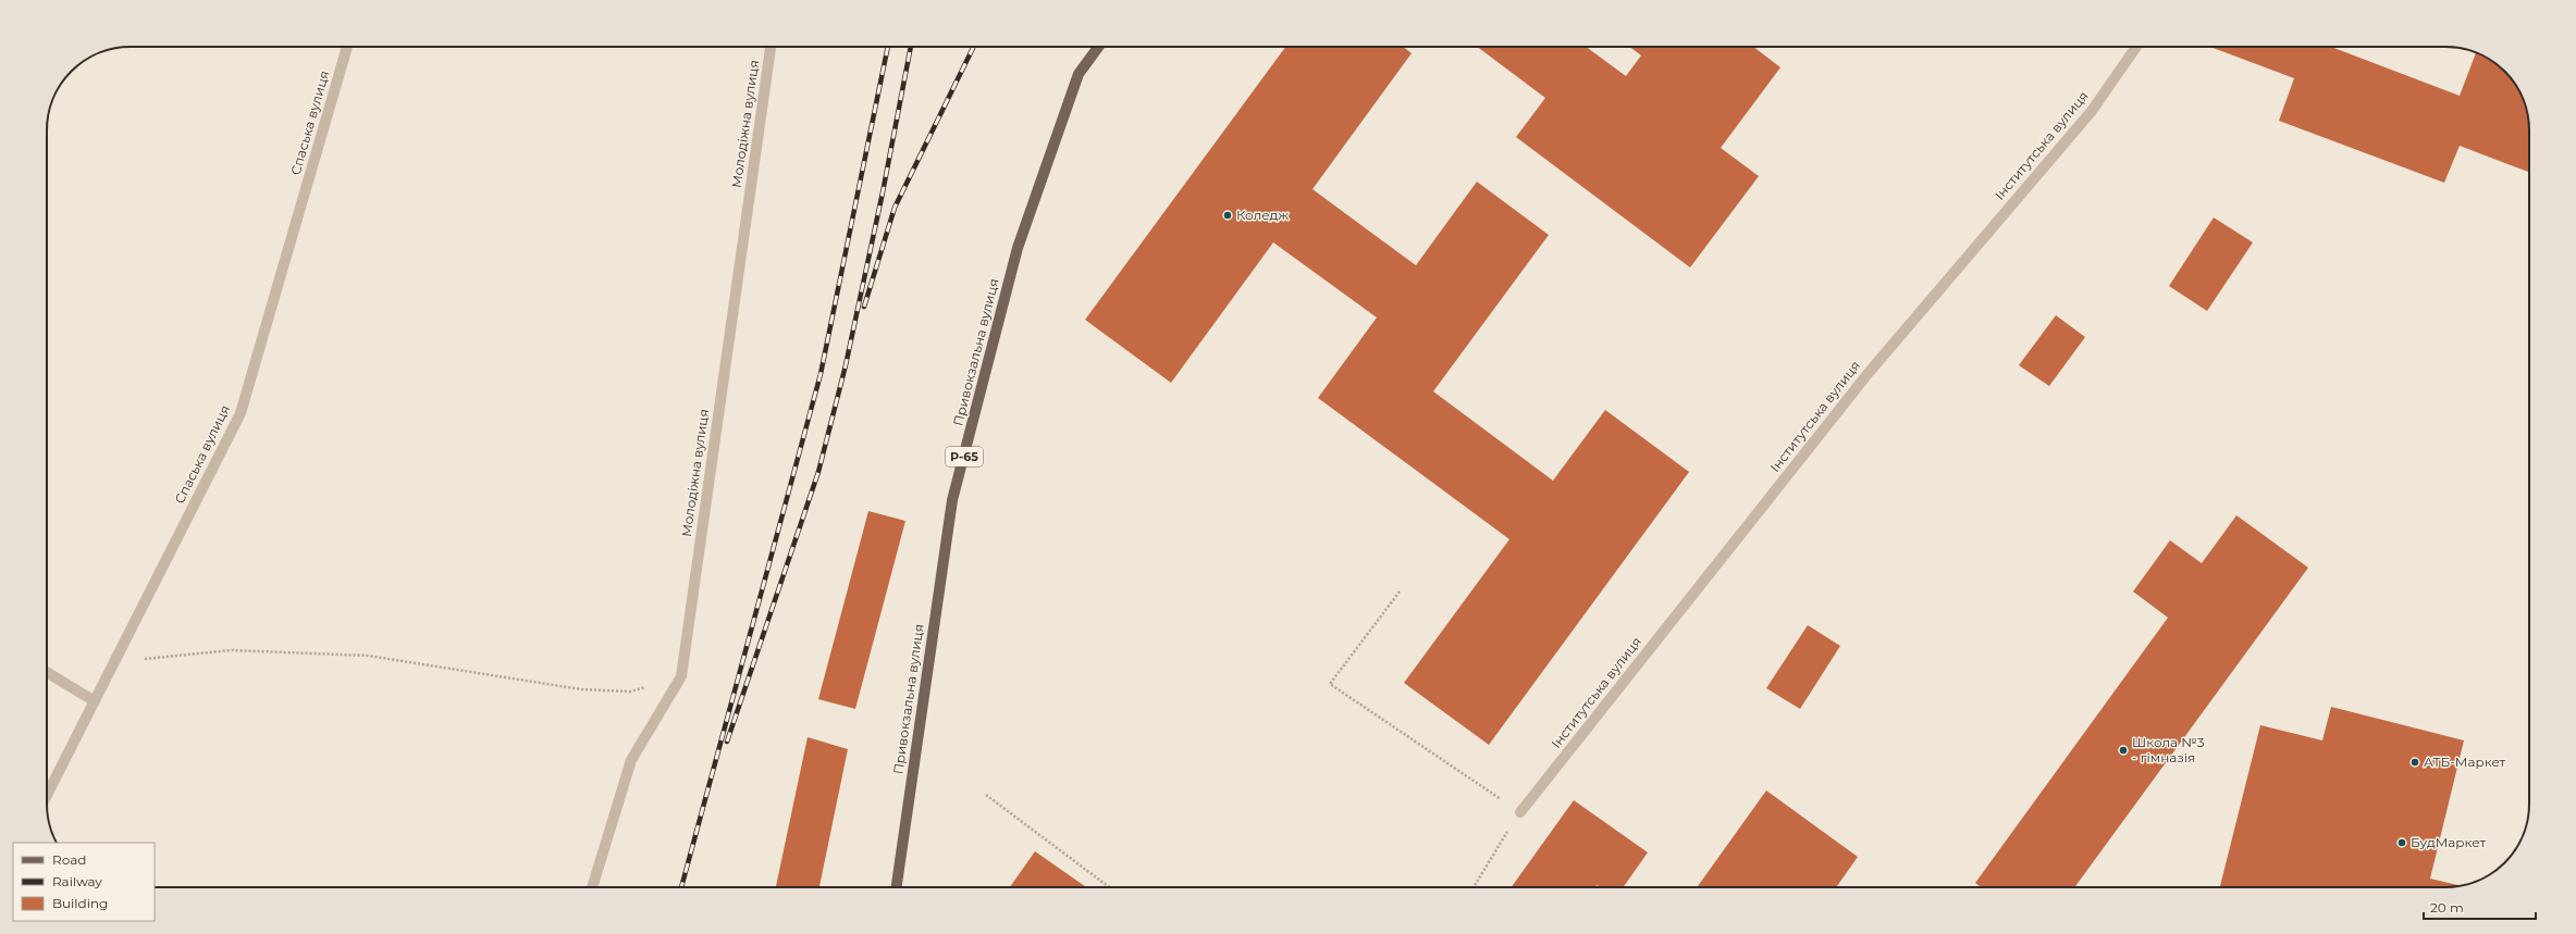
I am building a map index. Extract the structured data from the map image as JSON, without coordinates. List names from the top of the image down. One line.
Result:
{"streets":{"main road":["Привокзальна вулиця","Р-65"],"street":["Спаська вулиця","Молодіжна вулиця","Інститутська вулиця"]},"places":["Коледж","Школа №3 - гімназія","АТБ-Маркет","БудМаркет"],"legend":["Road","Railway","Building"],"scale_bar":"20 m"}
